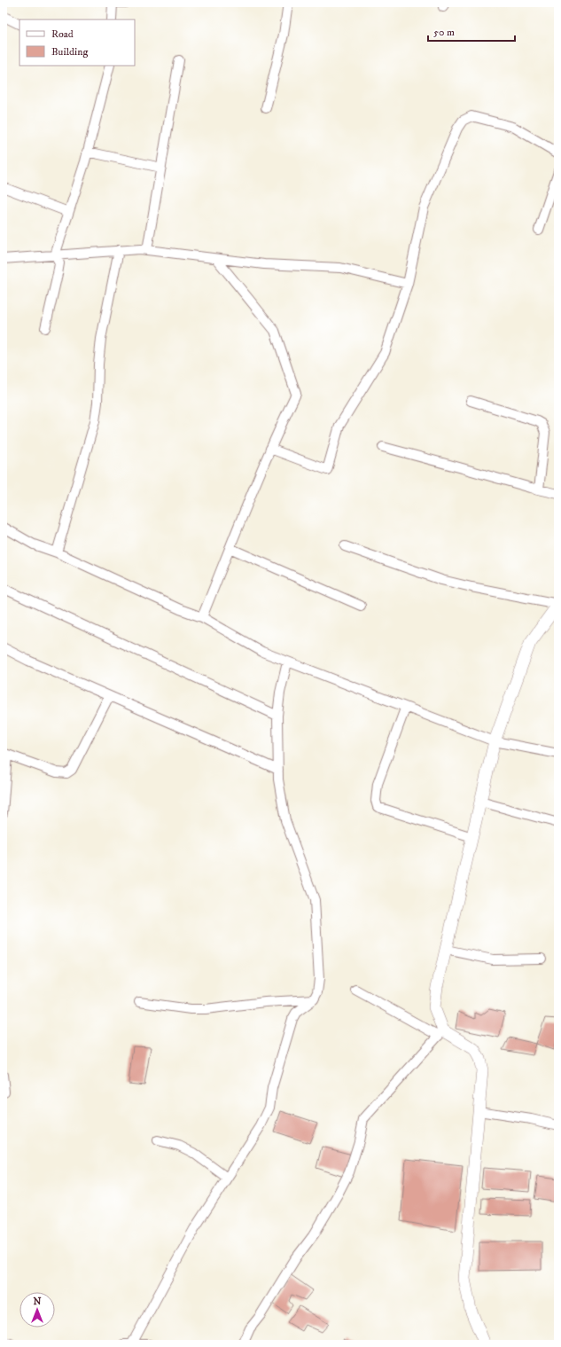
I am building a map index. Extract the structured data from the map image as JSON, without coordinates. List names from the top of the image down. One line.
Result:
{"legend":["Road","Building"],"scale_bar":"50 m","north":"top"}
